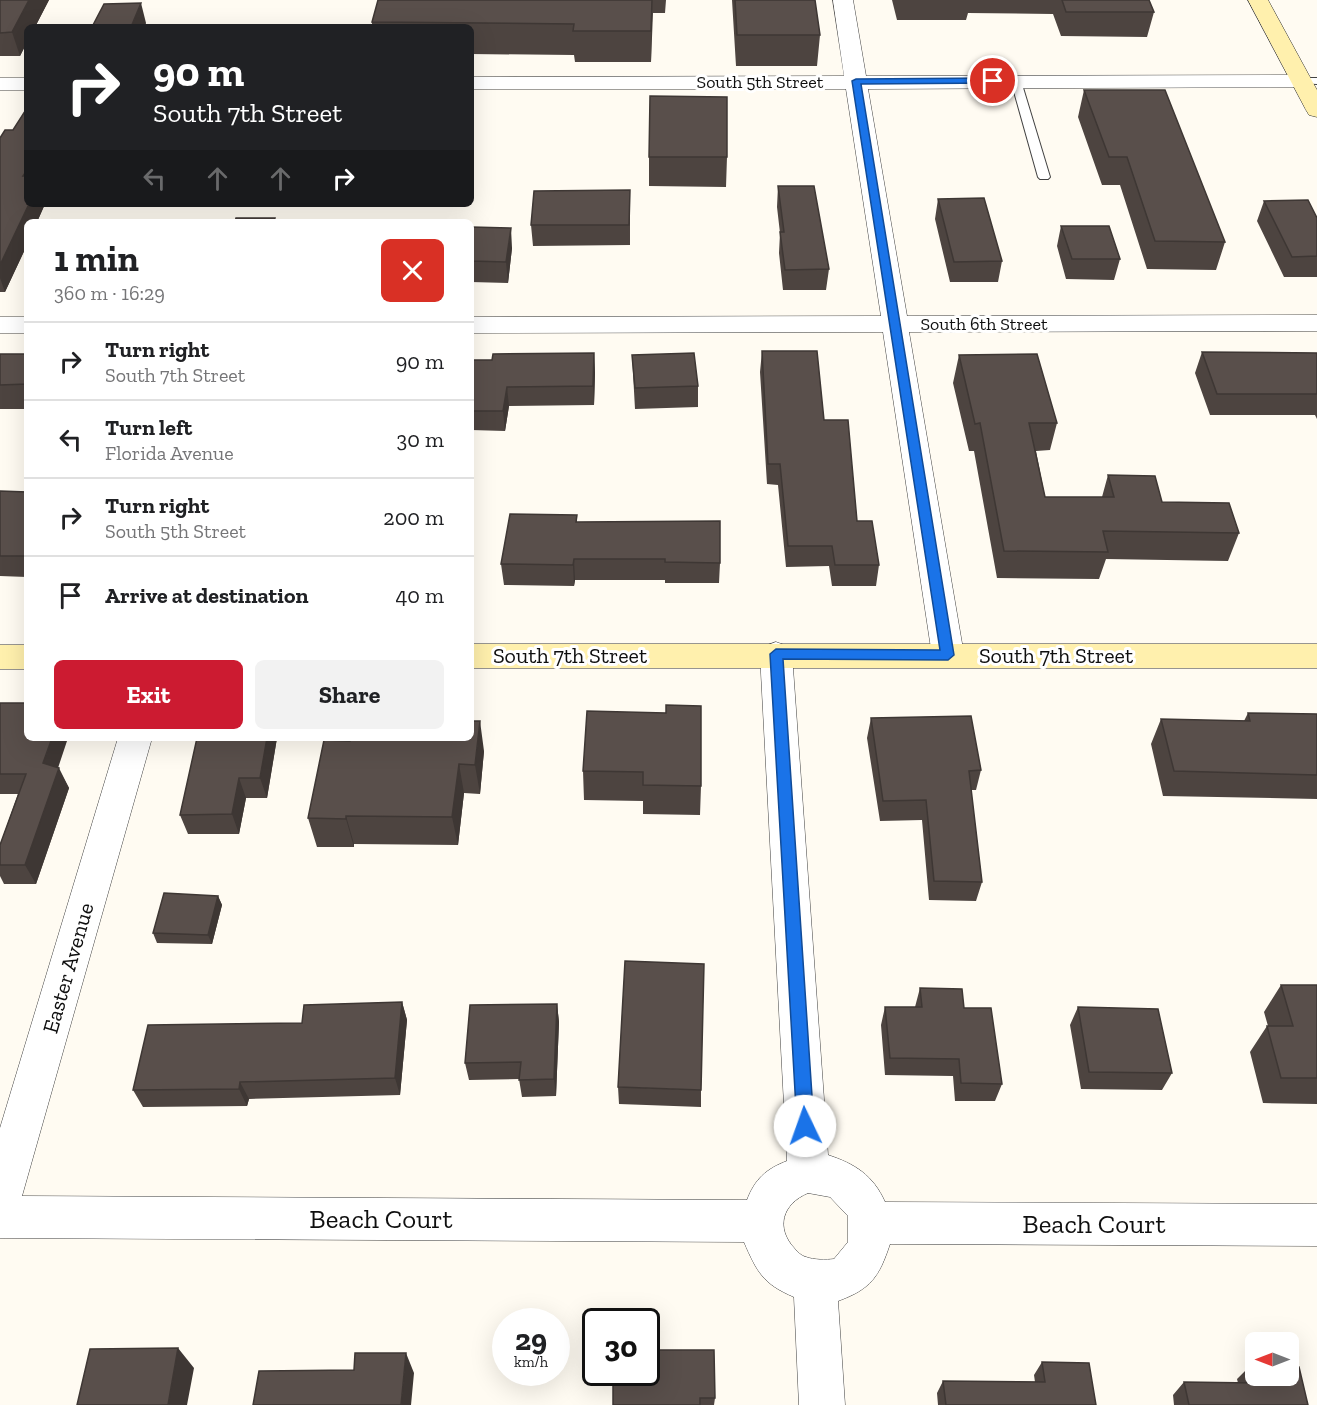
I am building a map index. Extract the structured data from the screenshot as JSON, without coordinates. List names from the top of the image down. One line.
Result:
{"streets":{"street":["South 5th Street","South 6th Street","South 7th Street","Easter Avenue","Beach Court"]},"north":"left","page":{"turn":["90 m","South 7th Street"],"heading":["1 min","360 m · 16:29"],"list":[{"name":"Turn right","note":"South 7th Street","value":"90 m"},{"name":"Turn left","note":"Florida Avenue","value":"30 m"},{"name":"Turn right","note":"South 5th Street","value":"200 m"},{"name":"Arrive at destination","value":"40 m"}],"buttons":["Exit","Share"],"speed":"29 km/h","limit":"30"}}
